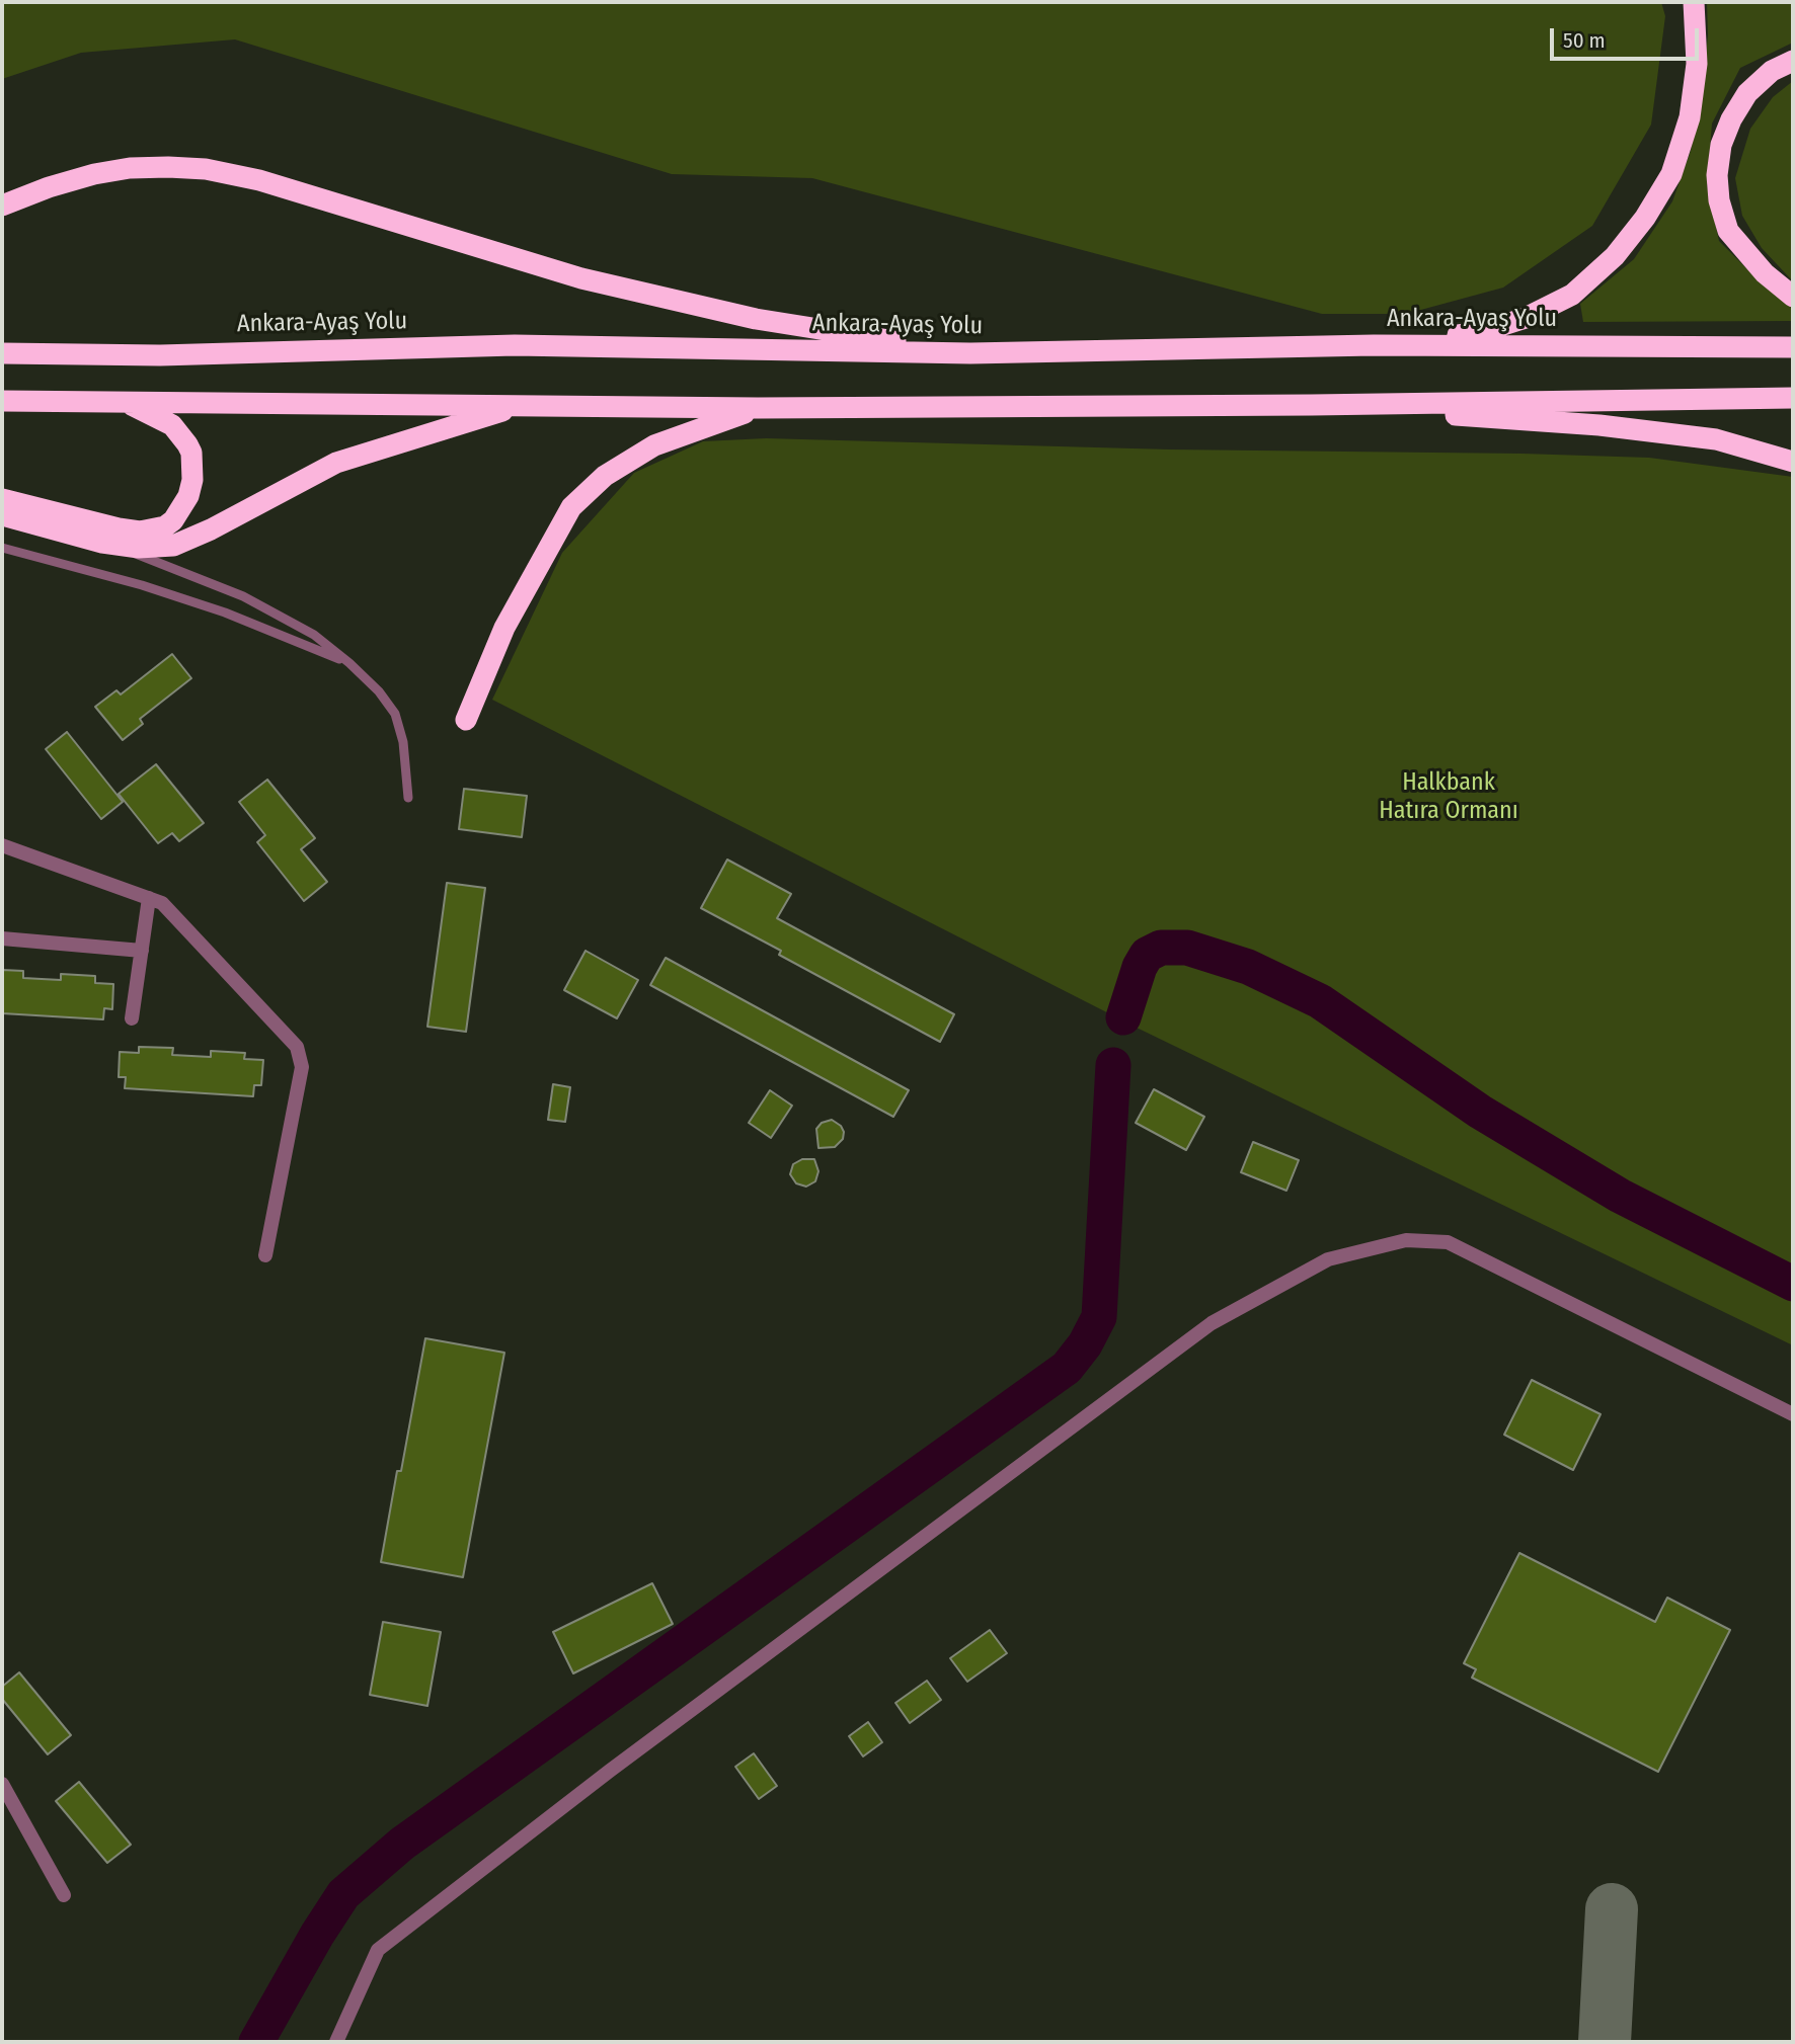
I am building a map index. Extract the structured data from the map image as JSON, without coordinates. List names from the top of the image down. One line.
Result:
{"streets":{"highway":["Ankara-Ayaş Yolu"]},"parks":["Halkbank Hatıra Ormanı"],"scale_bar":"50 m"}
